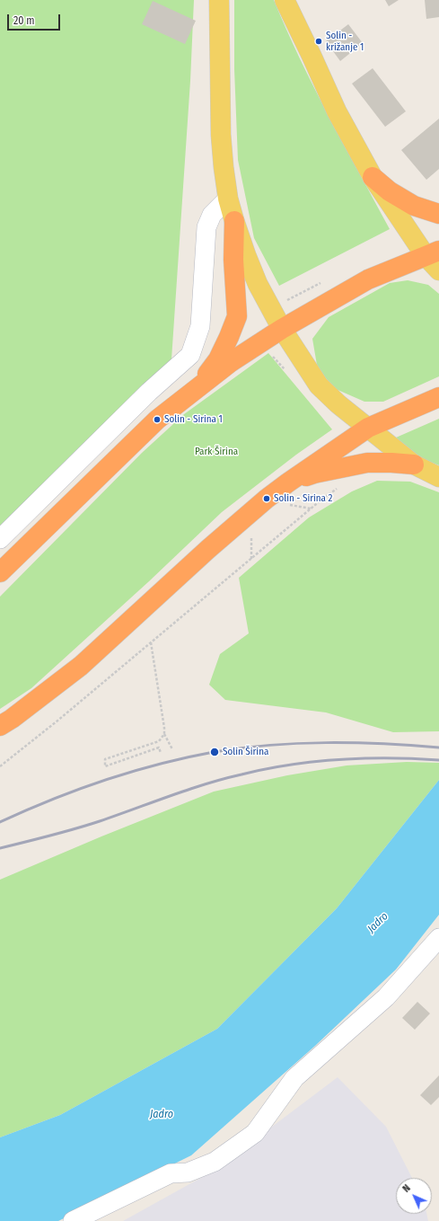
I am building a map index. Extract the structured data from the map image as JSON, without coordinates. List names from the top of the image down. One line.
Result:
{"water":["Jadro"],"parks":["Park Širina"],"places":["Solin - križanje 1","Solin - Sirina 1","Solin - Sirina 2","Solin Širina"],"scale_bar":"20 m","north":"top left"}
